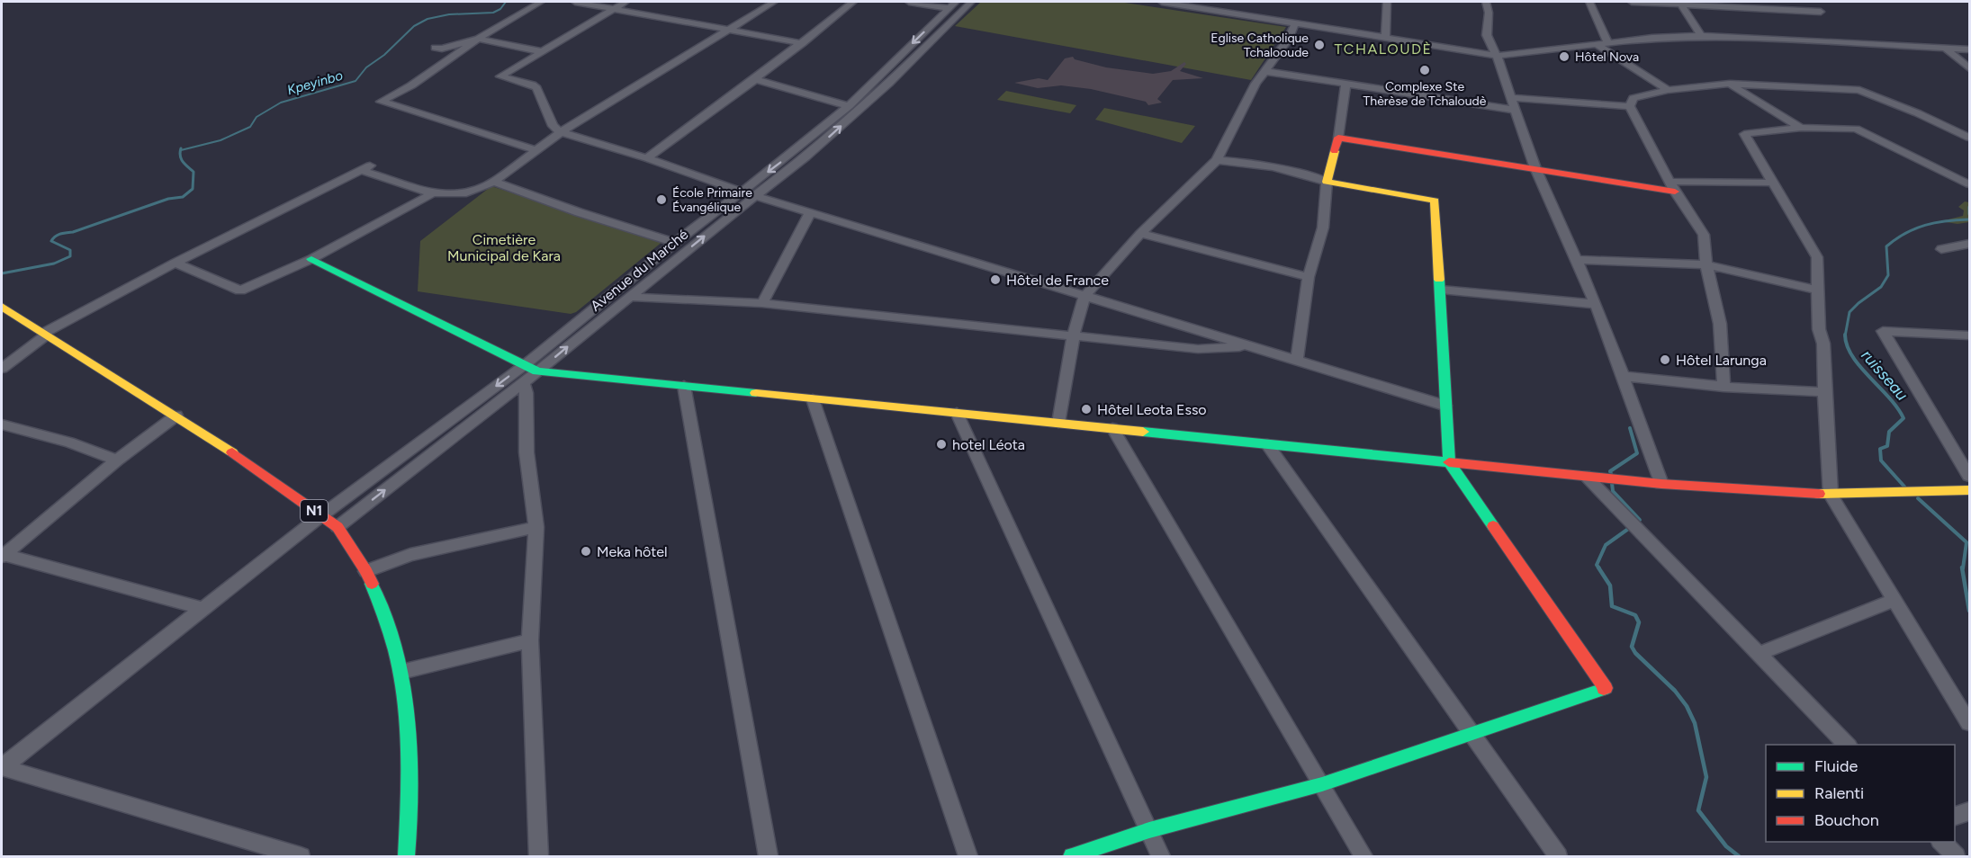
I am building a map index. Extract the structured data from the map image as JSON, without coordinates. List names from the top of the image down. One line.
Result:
{"streets":{"main road":["N1"],"street":["Avenue du Marché"]},"crossings":[["Avenue du Marché","N1"]],"districts":["TCHALOUDÈ"],"water":["Kpeyinbo","ruisseau"],"parks":["Cimetière Municipal de Kara"],"places":["Eglise Catholique Tchalooude","Hôtel Nova","Complexe Ste Thèrèse de Tchaloudè","École Primaire Évangélique","Hôtel de France","Hôtel Larunga","Hôtel Leota Esso","hotel Léota","Meka hôtel"],"legend":["Fluide","Ralenti","Bouchon"]}
